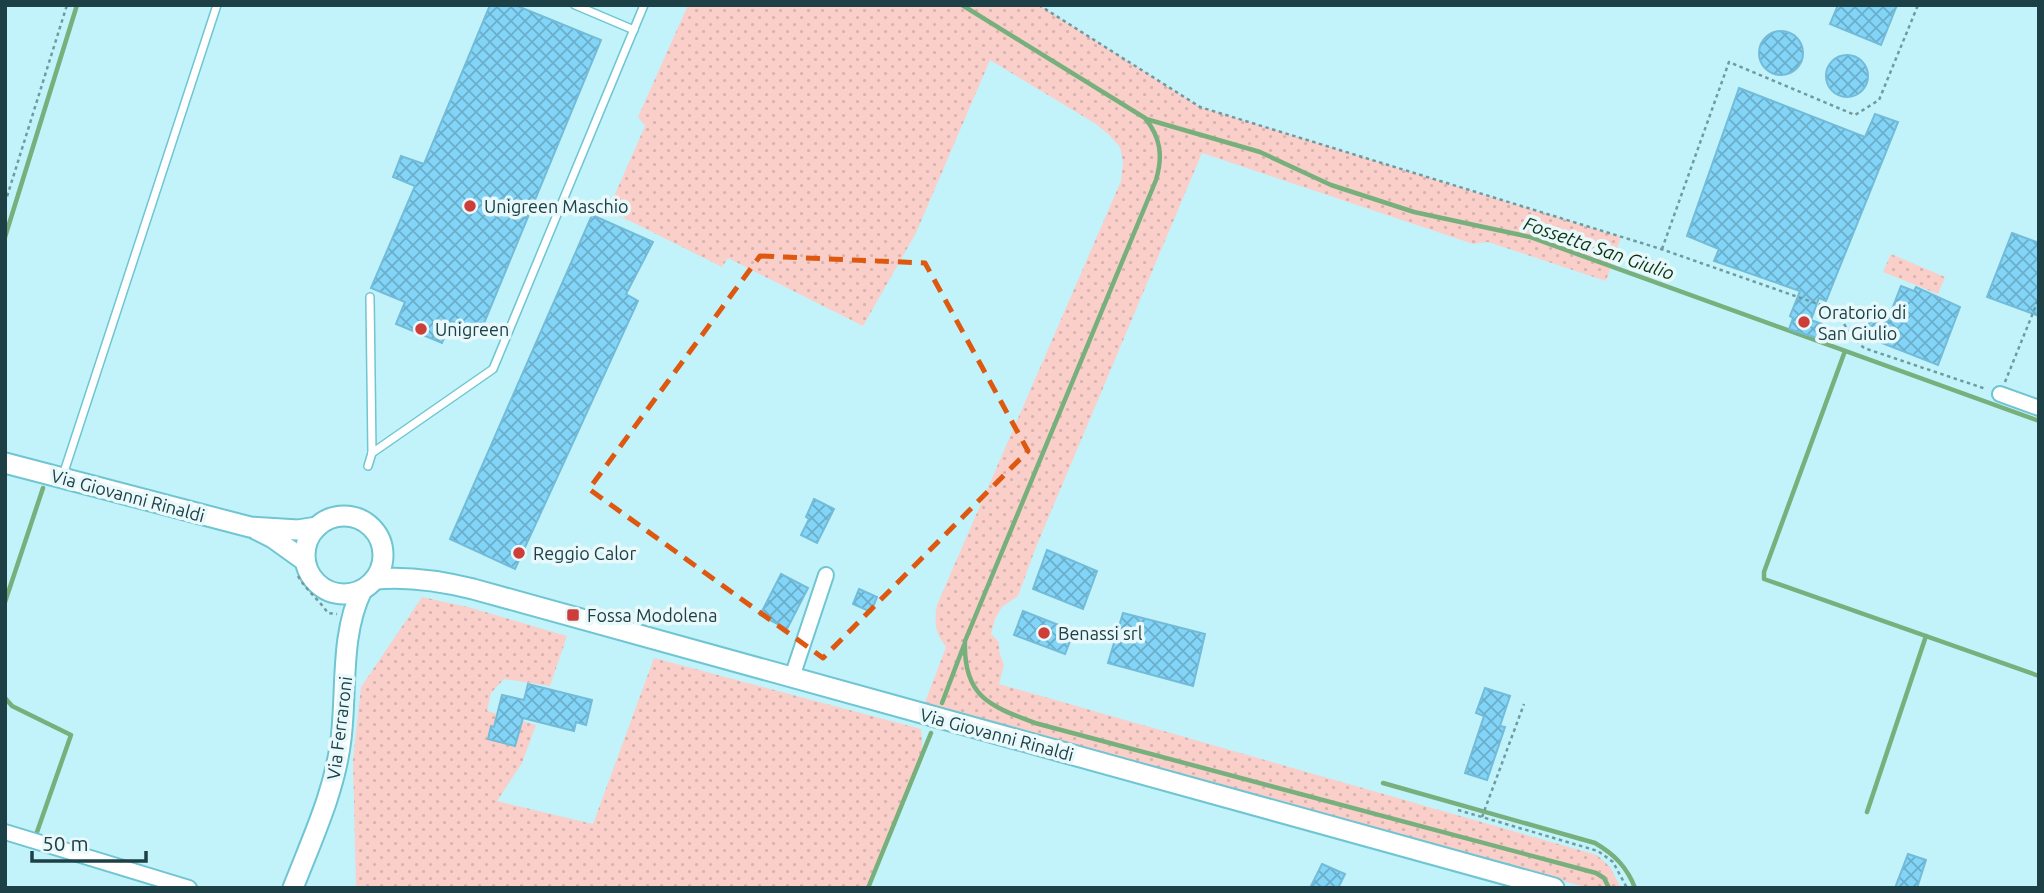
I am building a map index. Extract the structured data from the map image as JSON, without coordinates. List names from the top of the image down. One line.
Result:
{"streets":{"street":["Via Giovanni Rinaldi","Via Ferraroni"]},"crossings":[["Via Giovanni Rinaldi","Via Ferraroni"]],"water":["Fossetta San Giulio"],"places":{"other":["Unigreen Maschio","Oratorio di San Giulio","Unigreen","Reggio Calor","Benassi srl"],"transit":["Fossa Modolena"]},"scale_bar":"50 m"}
